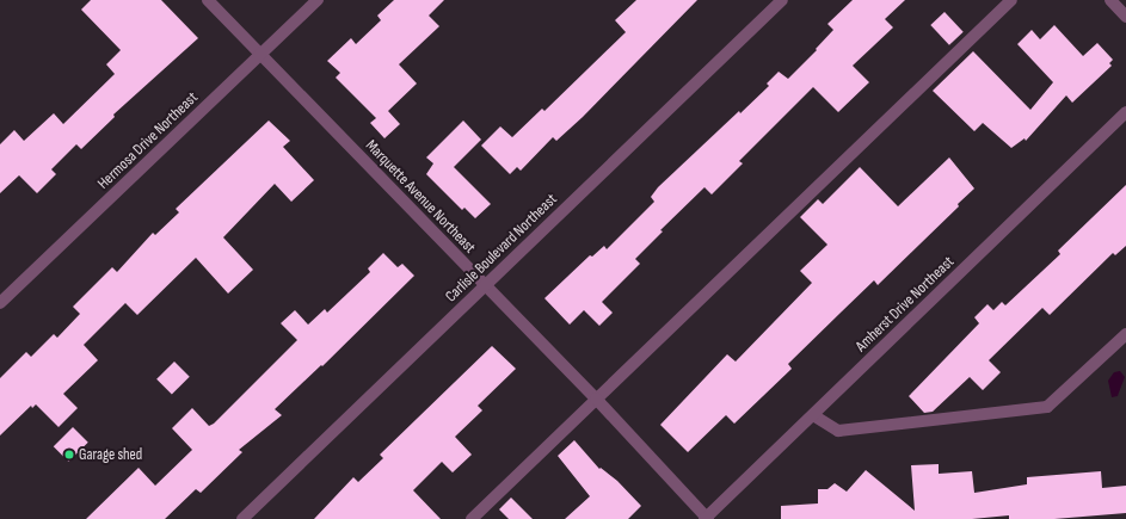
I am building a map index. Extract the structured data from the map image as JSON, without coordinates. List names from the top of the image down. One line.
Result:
{"streets":{"street":["Hermosa Drive Northeast","Marquette Avenue Northeast","Carlisle Boulevard Northeast","Amherst Drive Northeast"]},"crossings":[["Hermosa Drive Northeast","Marquette Avenue Northeast"],["Marquette Avenue Northeast","Carlisle Boulevard Northeast"],["Marquette Avenue Northeast","Amherst Drive Northeast"]],"places":["Garage shed"]}
